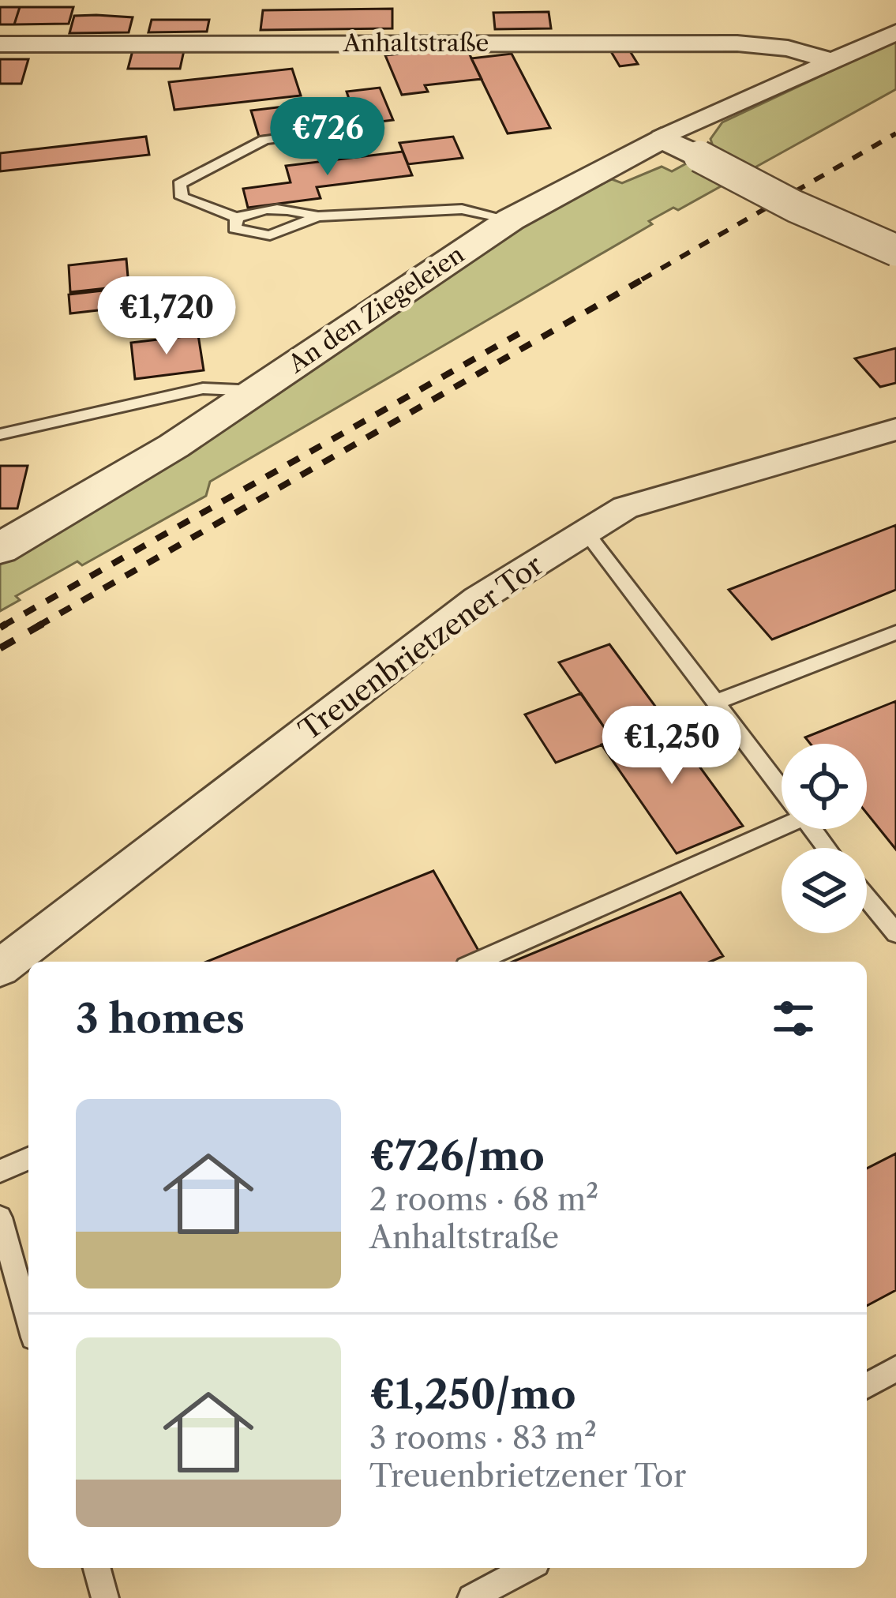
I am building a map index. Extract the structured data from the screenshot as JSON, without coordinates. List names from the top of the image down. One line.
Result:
{"streets":{"street":["Anhaltstraße","An den Ziegeleien","Treuenbrietzener Tor"]},"page":{"price":["€726","€1,720","€1,250"],"heading":"3 homes","list":[{"name":"€726/mo","note":"2 rooms · 68 m² · Anhaltstraße"},{"name":"€1,250/mo","note":"3 rooms · 83 m² · Treuenbrietzener Tor"}]}}
